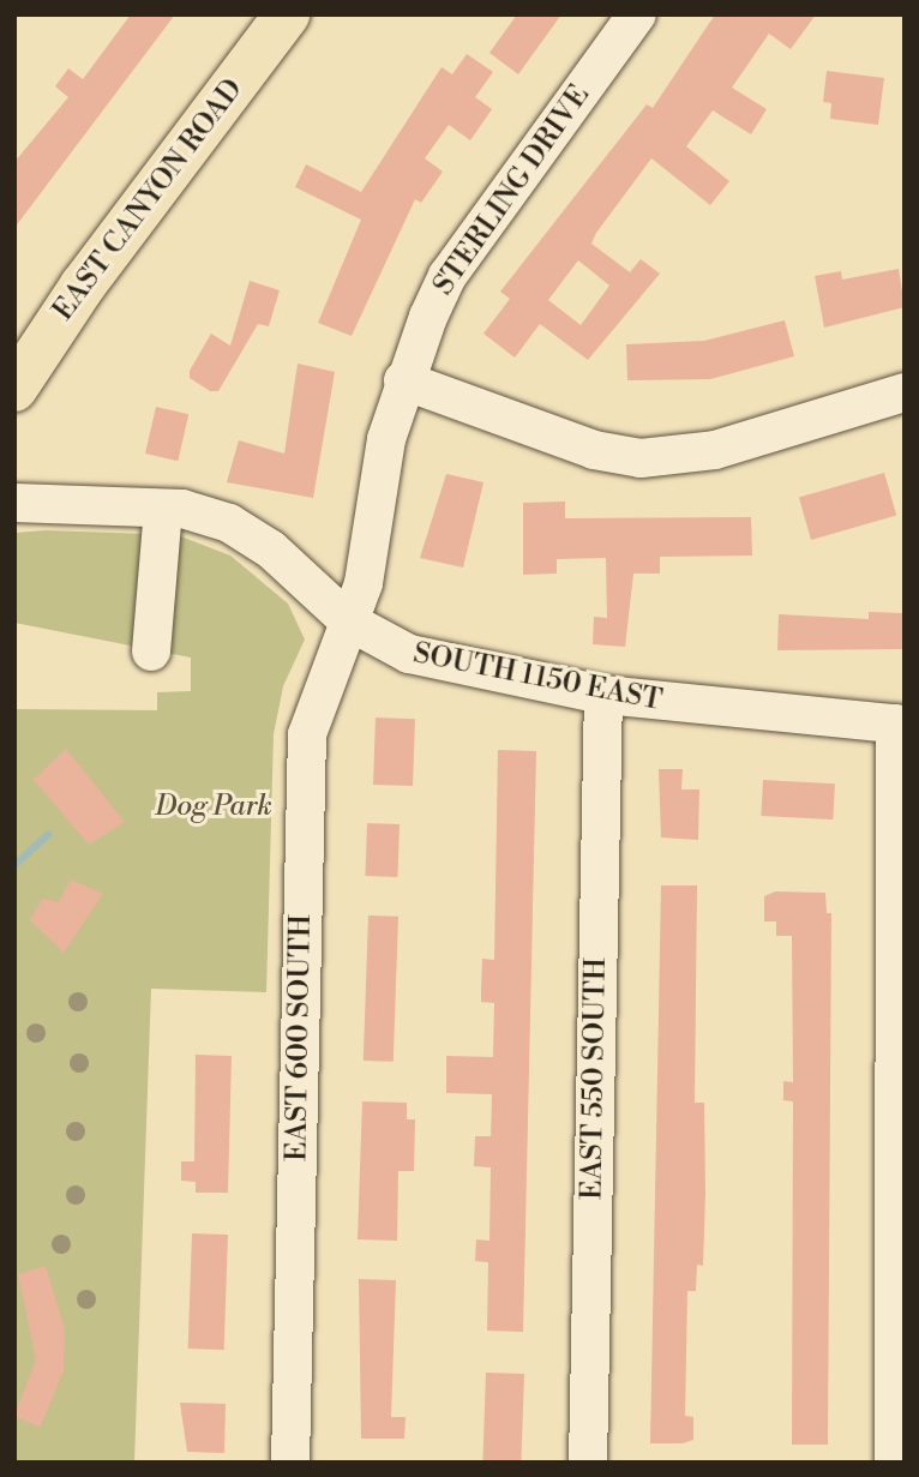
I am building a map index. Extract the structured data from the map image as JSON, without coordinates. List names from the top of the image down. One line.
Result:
{"streets":{"main road":["EAST CANYON ROAD"],"street":["STERLING DRIVE","SOUTH 1150 EAST","EAST 600 SOUTH","EAST 550 SOUTH"]},"crossings":[["STERLING DRIVE","SOUTH 1150 EAST"],["STERLING DRIVE","EAST 600 SOUTH"],["SOUTH 1150 EAST","EAST 600 SOUTH"],["SOUTH 1150 EAST","EAST 550 SOUTH"]],"parks":["Dog Park"]}
